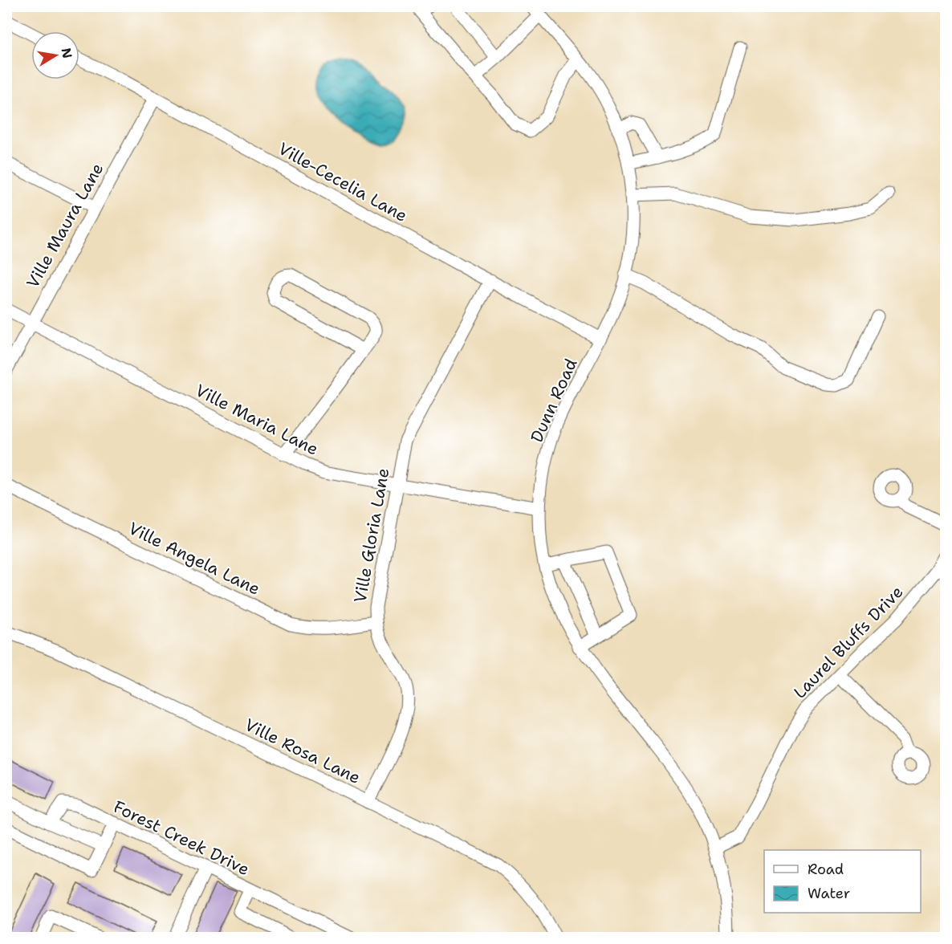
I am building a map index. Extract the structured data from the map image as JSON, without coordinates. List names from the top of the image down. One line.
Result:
{"streets":{"street":["Ville-Cecelia Lane","Ville Maura Lane","Dunn Road","Ville Maria Lane","Ville Gloria Lane","Ville Angela Lane","Laurel Bluffs Drive","Ville Rosa Lane","Forest Creek Drive"]},"crossings":[["Ville-Cecelia Lane","Ville Maura Lane"],["Ville-Cecelia Lane","Dunn Road"],["Ville-Cecelia Lane","Ville Gloria Lane"],["Ville Maura Lane","Ville Maria Lane"],["Dunn Road","Ville Maria Lane"],["Dunn Road","Laurel Bluffs Drive"],["Ville Maria Lane","Ville Gloria Lane"],["Ville Gloria Lane","Ville Angela Lane"],["Ville Gloria Lane","Ville Rosa Lane"]],"legend":["Road","Water"],"north":"right"}
